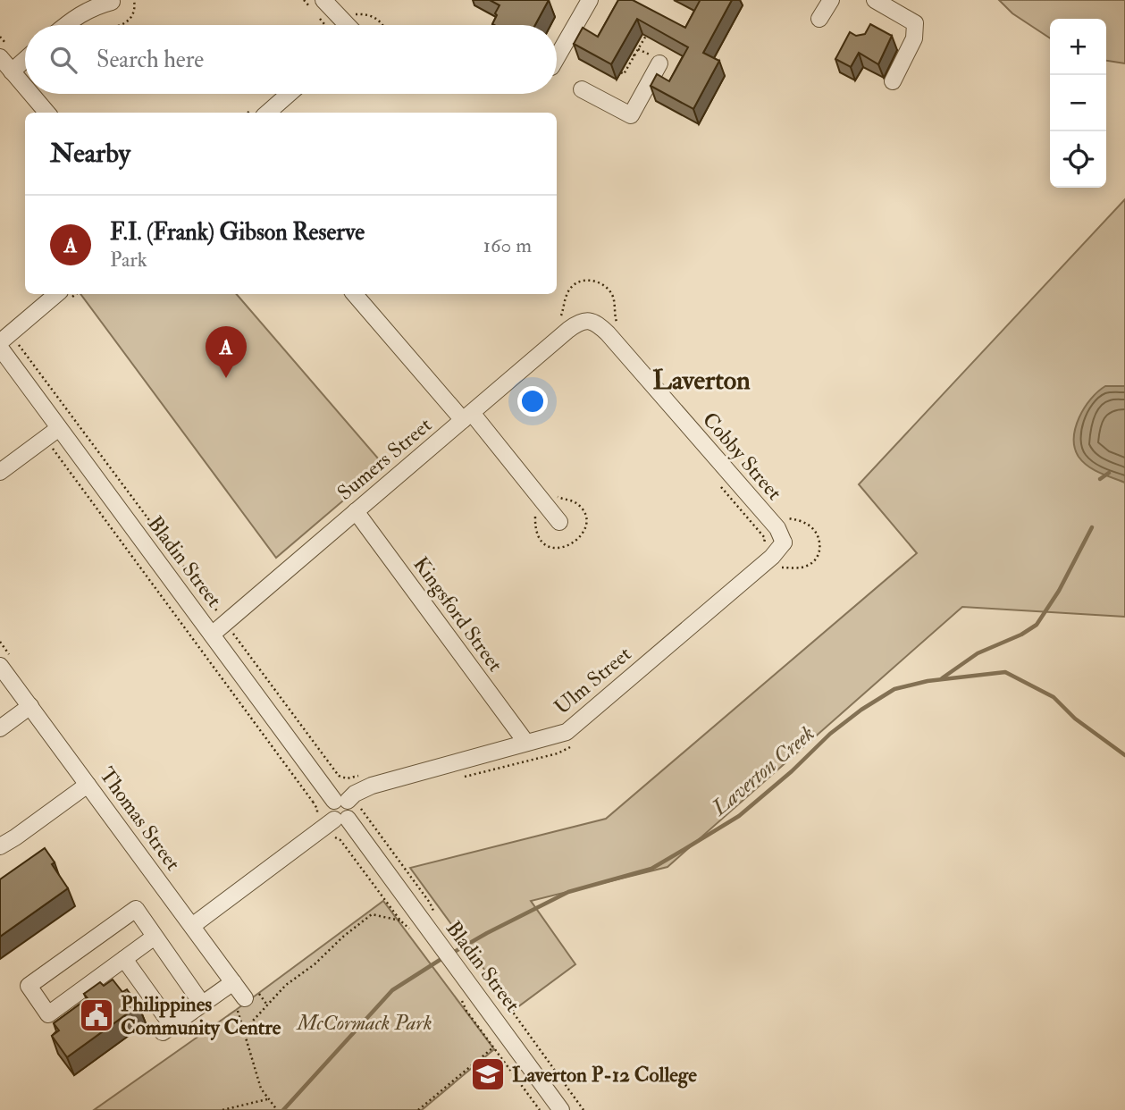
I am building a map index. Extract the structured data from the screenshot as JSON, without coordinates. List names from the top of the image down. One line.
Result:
{"streets":{"street":["Cobby Street","Sumers Street","Bladin Street","Kingsford Street","Ulm Street","Thomas Street"]},"crossings":[["Cobby Street","Sumers Street"],["Cobby Street","Ulm Street"],["Sumers Street","Bladin Street"],["Sumers Street","Kingsford Street"],["Bladin Street","Ulm Street"],["Kingsford Street","Ulm Street"]],"districts":["Laverton"],"water":["Laverton Creek"],"parks":["McCormack Park"],"places":{"public building":["Philippines Community Centre"],"school or university":["Laverton P-12 College"]},"page":{"map_buttons":["+","−"],"search":"Search here","heading":"Nearby","list":[{"mark":"A","name":"F.I. (Frank) Gibson Reserve","note":"Park","value":"160 m"}],"pins":"A"}}
